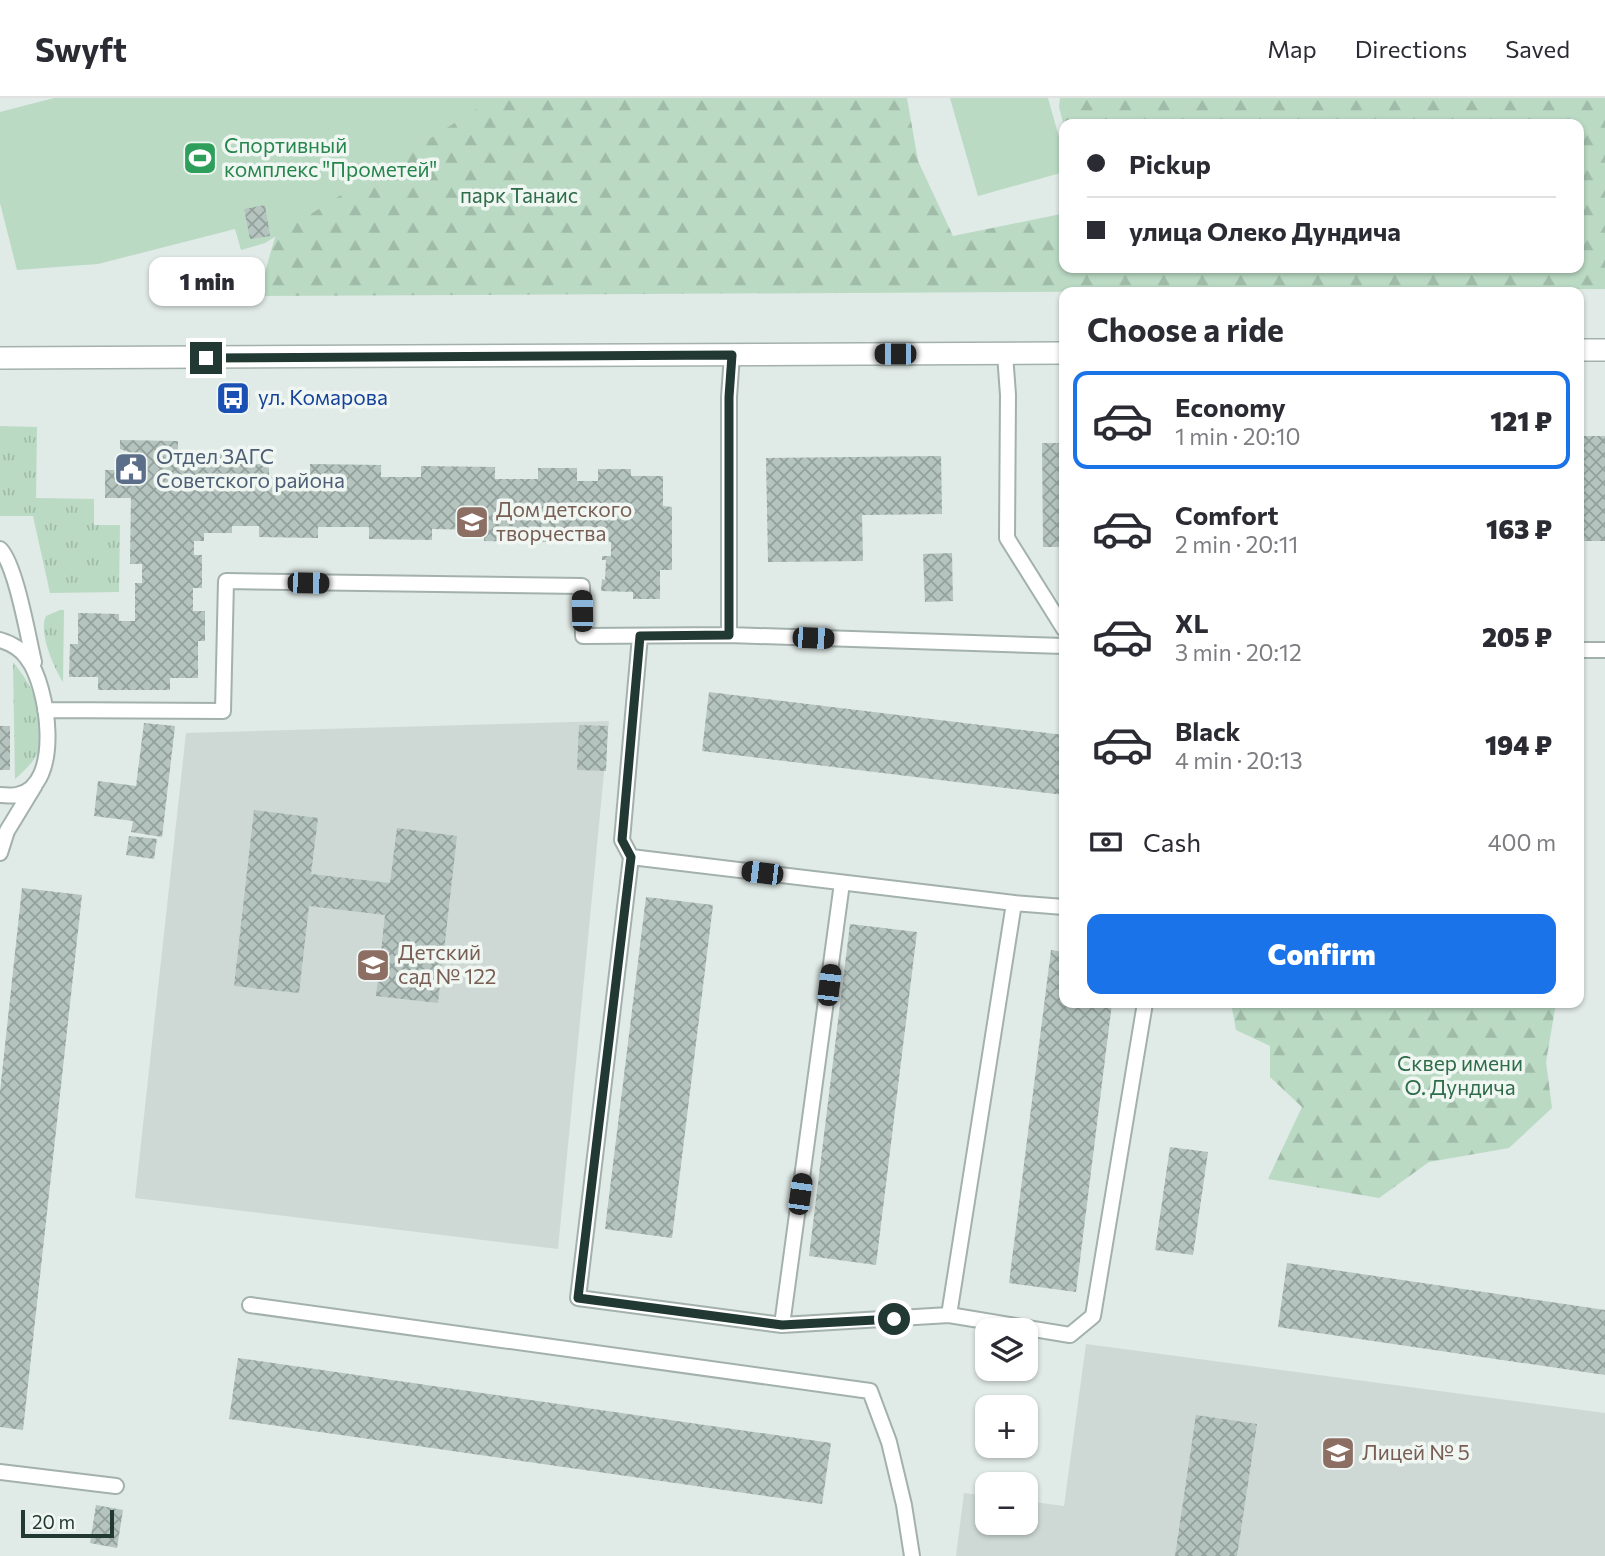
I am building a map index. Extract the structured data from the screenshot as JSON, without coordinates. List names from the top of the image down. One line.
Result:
{"parks":["парк Танаис","Сквер имени О. Дундича"],"places":{"sports":["Спортивный комплекс \"Прометей\""],"bus stop":["ул. Комарова"],"public building":["Отдел ЗАГС Советского района"],"school or university":["Дом детского творчества","Детский сад № 122","Лицей № 5"]},"scale_bar":"20 m","page":{"header":"Swyft","nav":["Map","Directions","Saved"],"banner":["Pickup","улица Олеко Дундича"],"bubble":"1 min","heading":"Choose a ride","list":[{"name":"Economy","note":"1 min · 20:10","value":"121 ₽"},{"name":"Comfort","note":"2 min · 20:11","value":"163 ₽"},{"name":"XL","note":"3 min · 20:12","value":"205 ₽"},{"name":"Black","note":"4 min · 20:13","value":"194 ₽"}],"pay":["Cash","400 m"],"buttons":"Confirm","map_buttons":["+","−"],"scale":"20 m"}}
